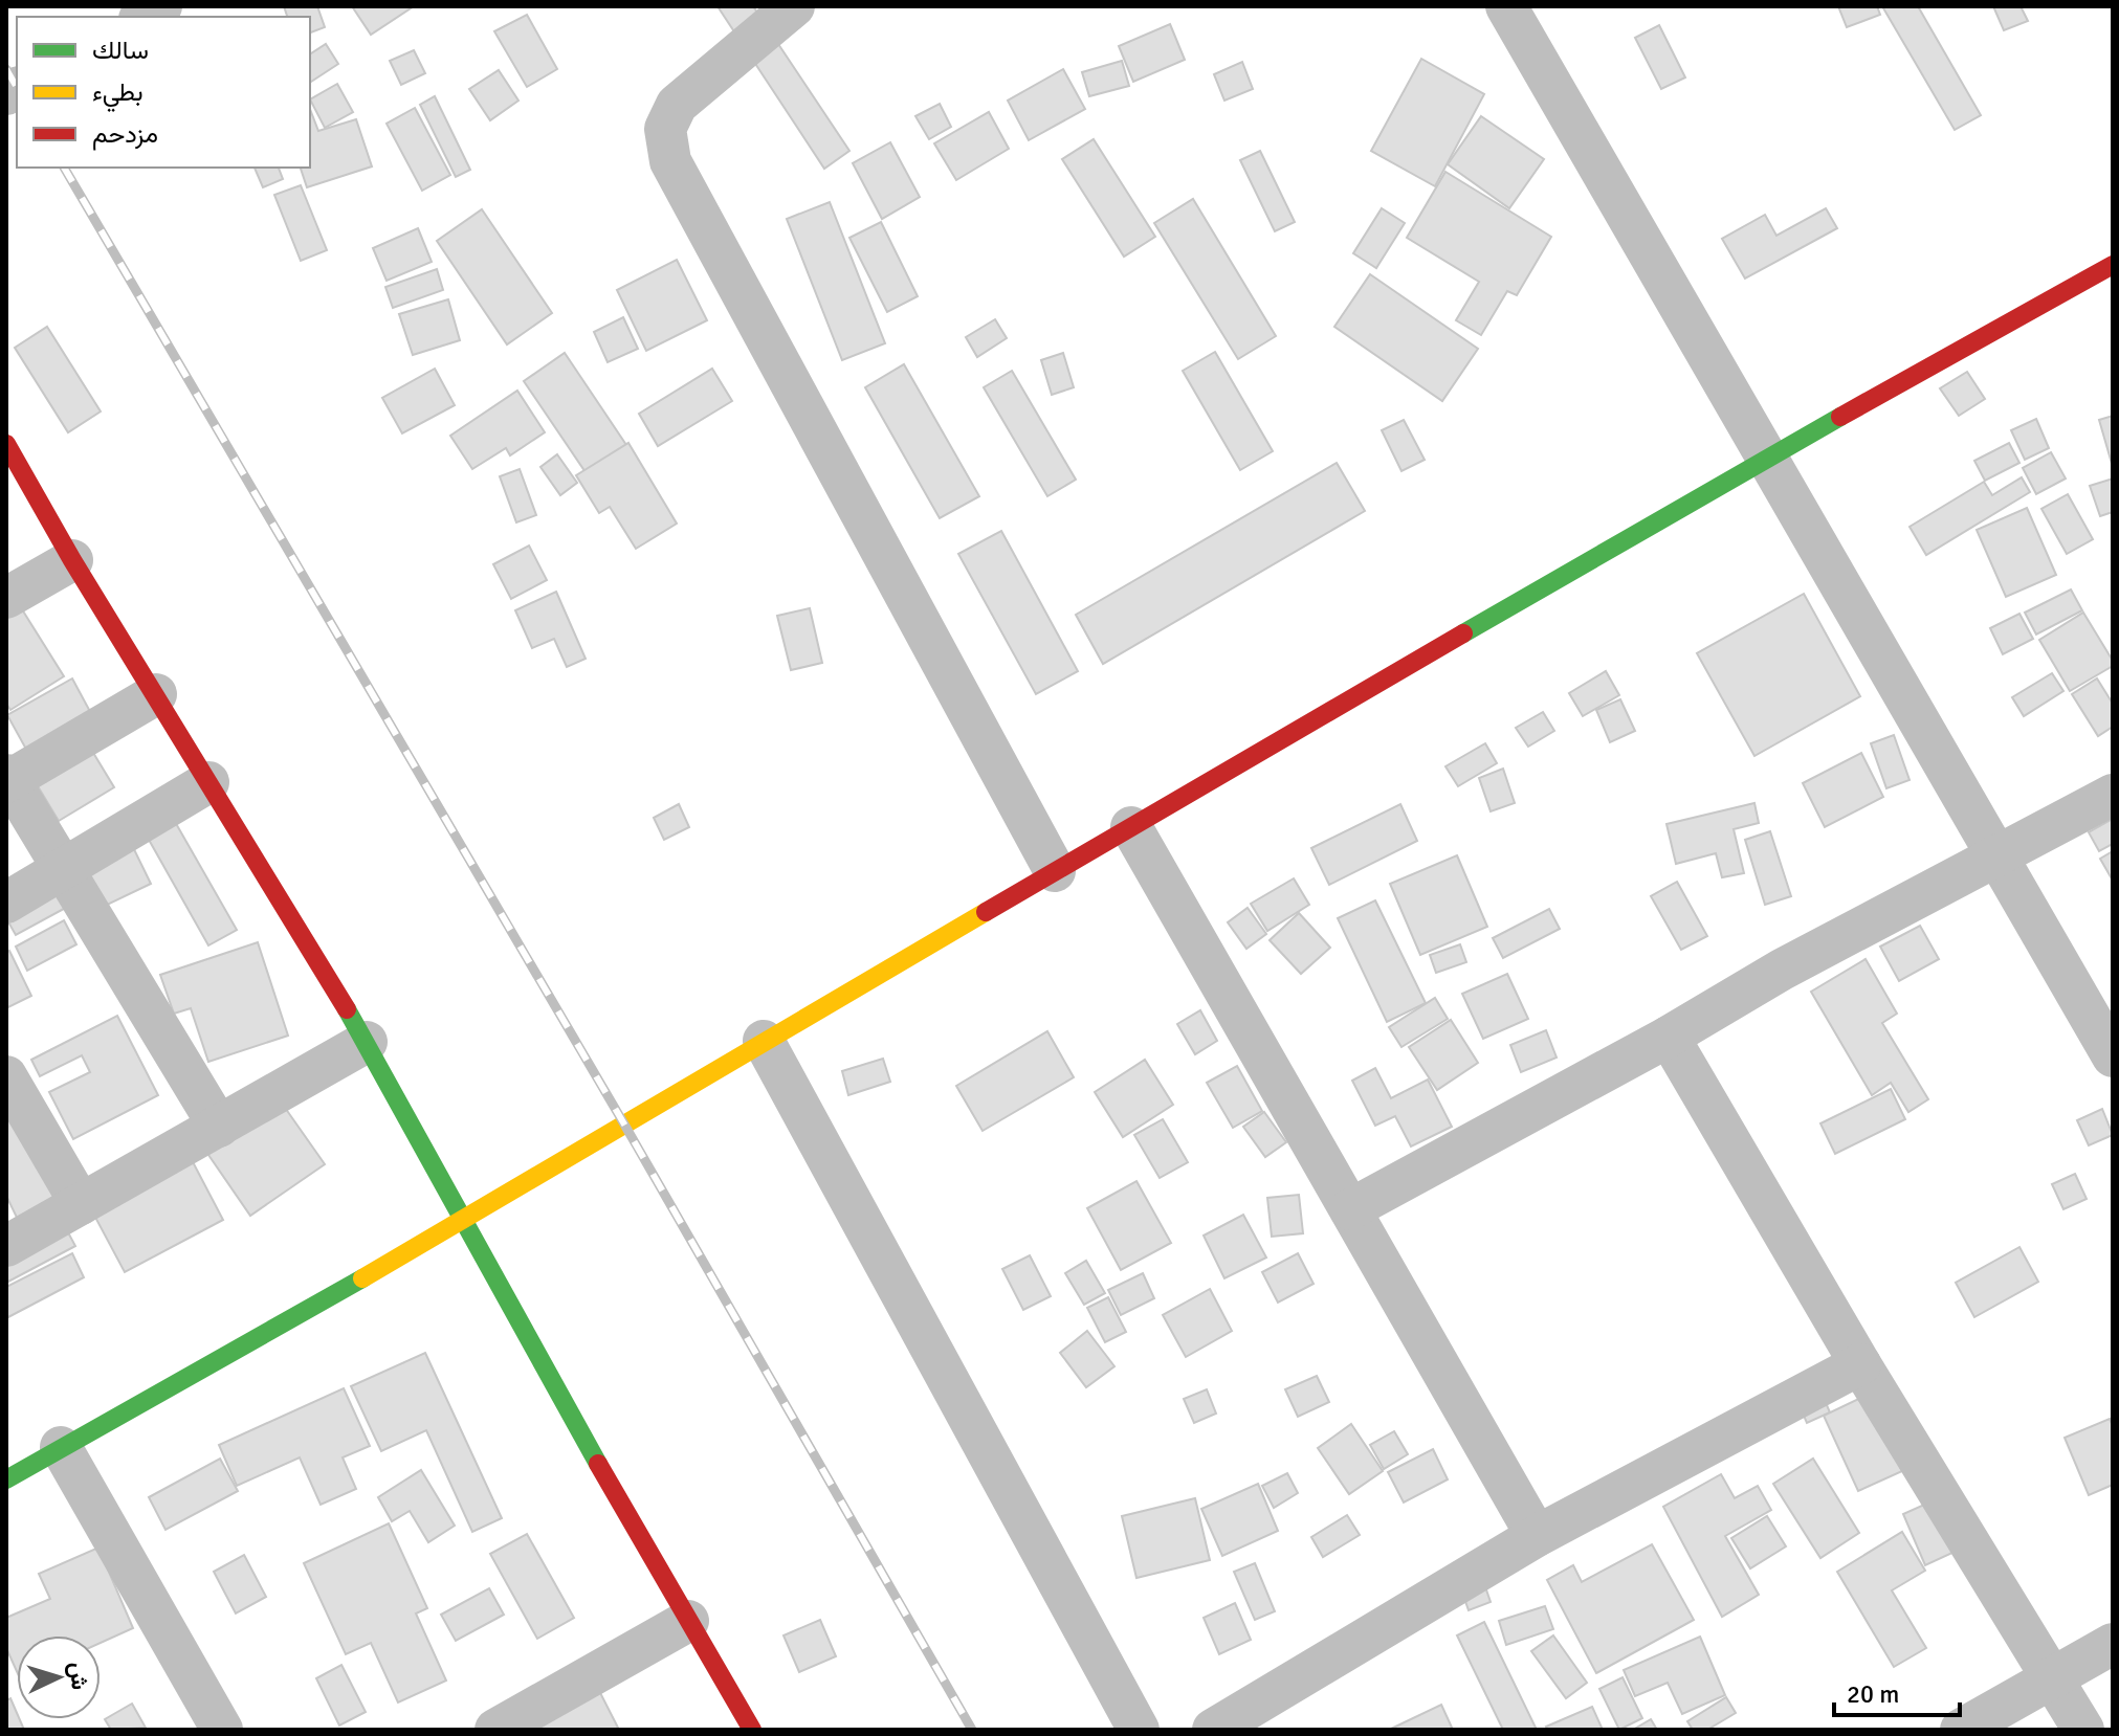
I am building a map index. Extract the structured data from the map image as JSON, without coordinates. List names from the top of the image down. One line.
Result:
{"legend":["سالك","بطيء","مزدحم"],"scale_bar":"20 m","north":"right"}
